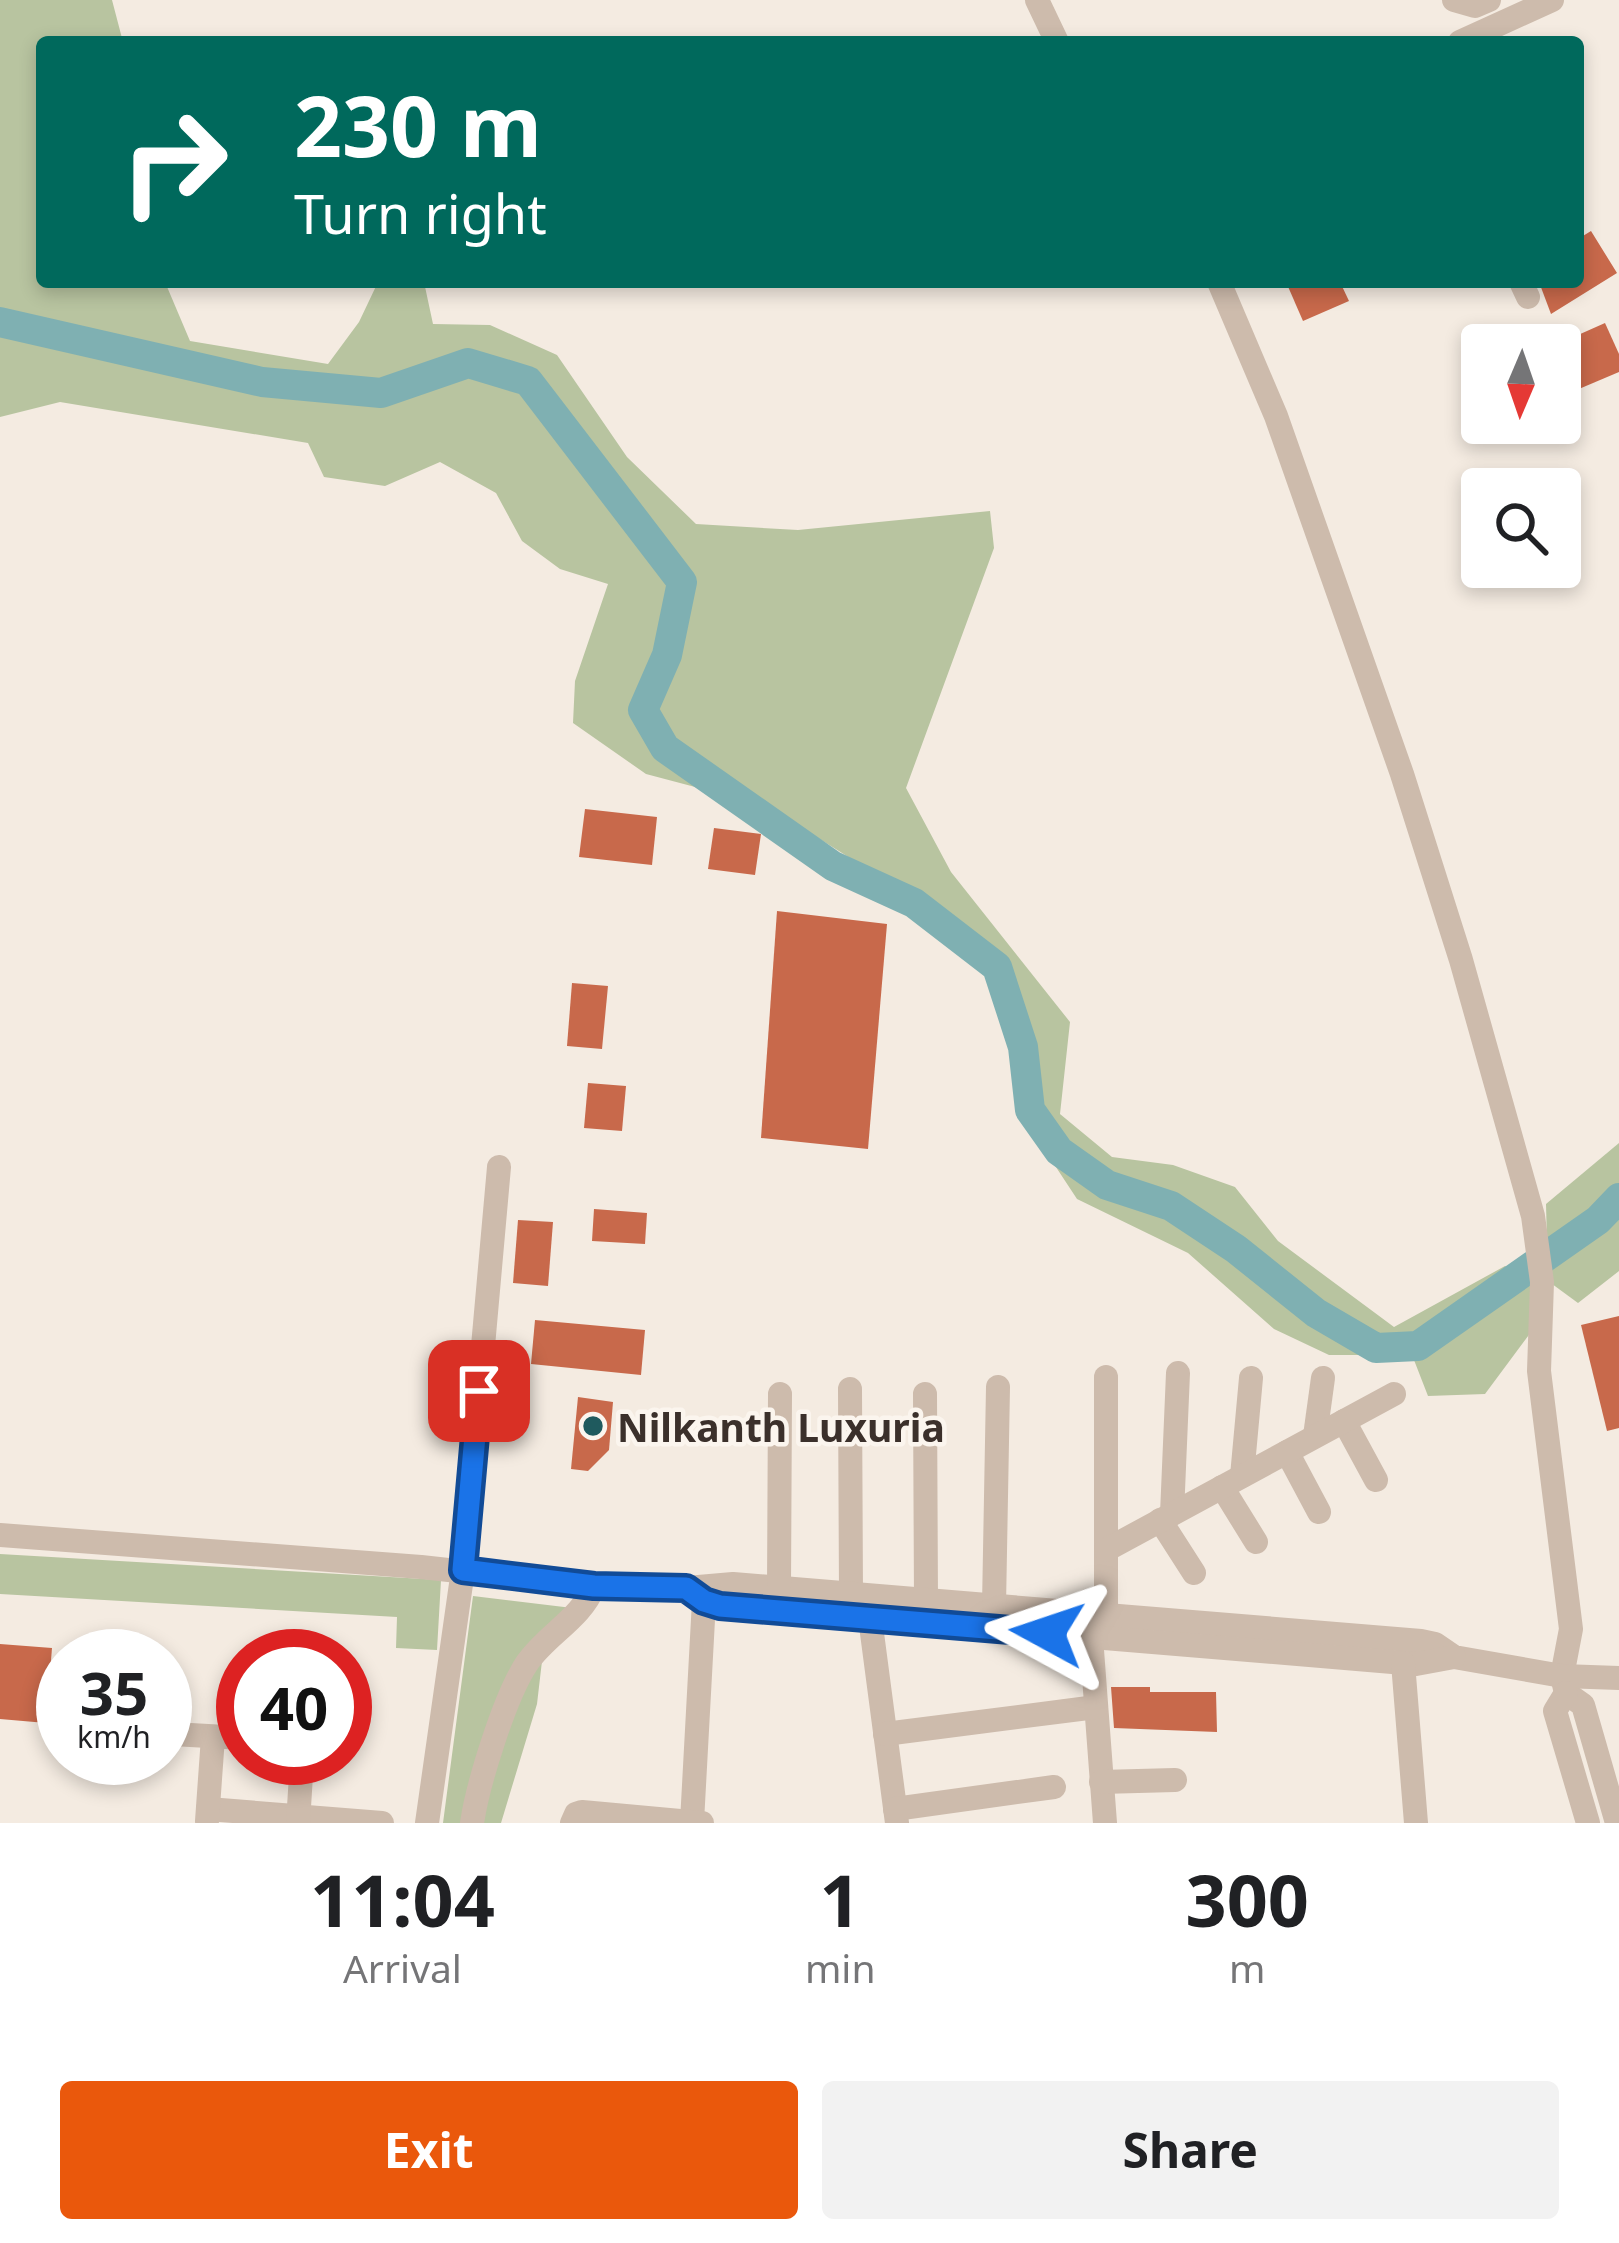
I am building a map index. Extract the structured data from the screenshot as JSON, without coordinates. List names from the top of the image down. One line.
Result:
{"places":["Nilkanth Luxuria"],"north":"bottom","page":{"turn":["230 m","Turn right"],"speed":"35 km/h","limit":"40","eta":["11:04","Arrival","1","min","300","m"],"buttons":["Exit","Share"]}}
